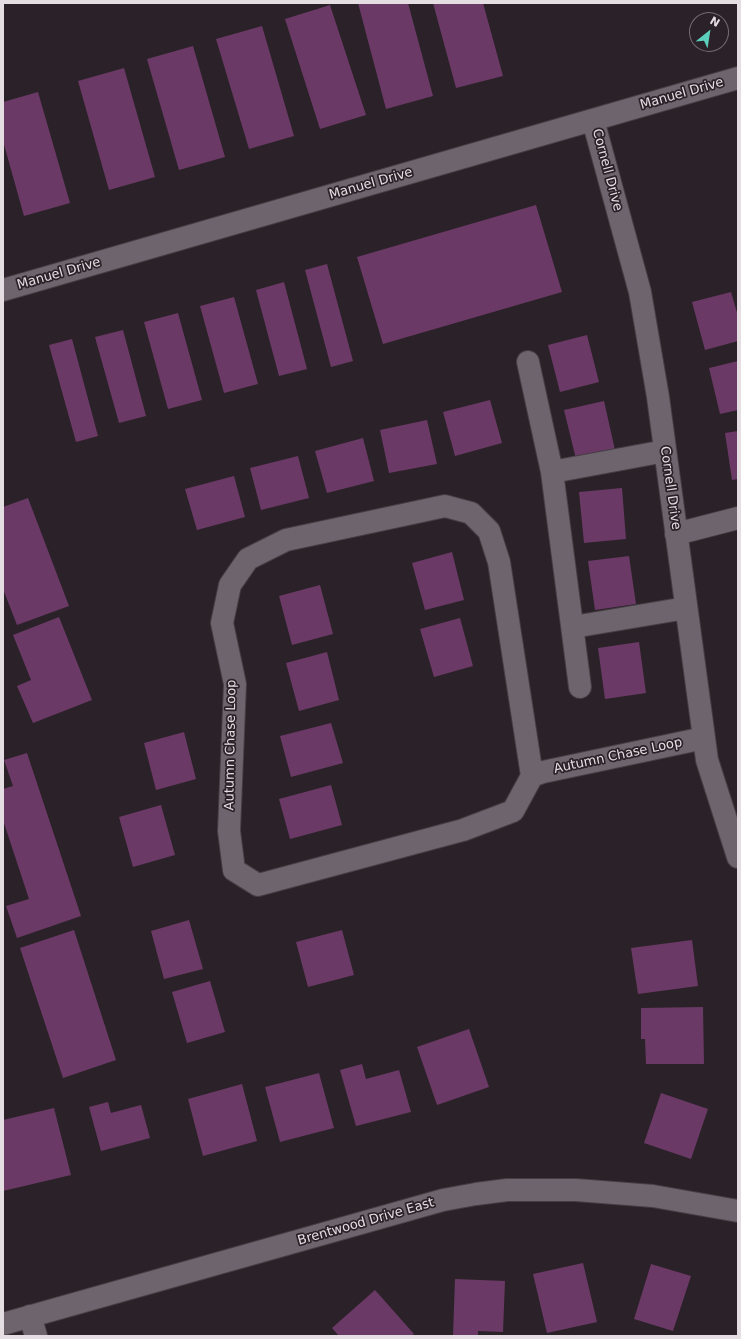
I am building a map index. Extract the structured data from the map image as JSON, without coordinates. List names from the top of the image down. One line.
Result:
{"streets":{"street":["Manuel Drive","Cornell Drive","Autumn Chase Loop","Brentwood Drive East"]},"crossings":[["Manuel Drive","Cornell Drive"],["Cornell Drive","Autumn Chase Loop"]],"north":"top right"}
